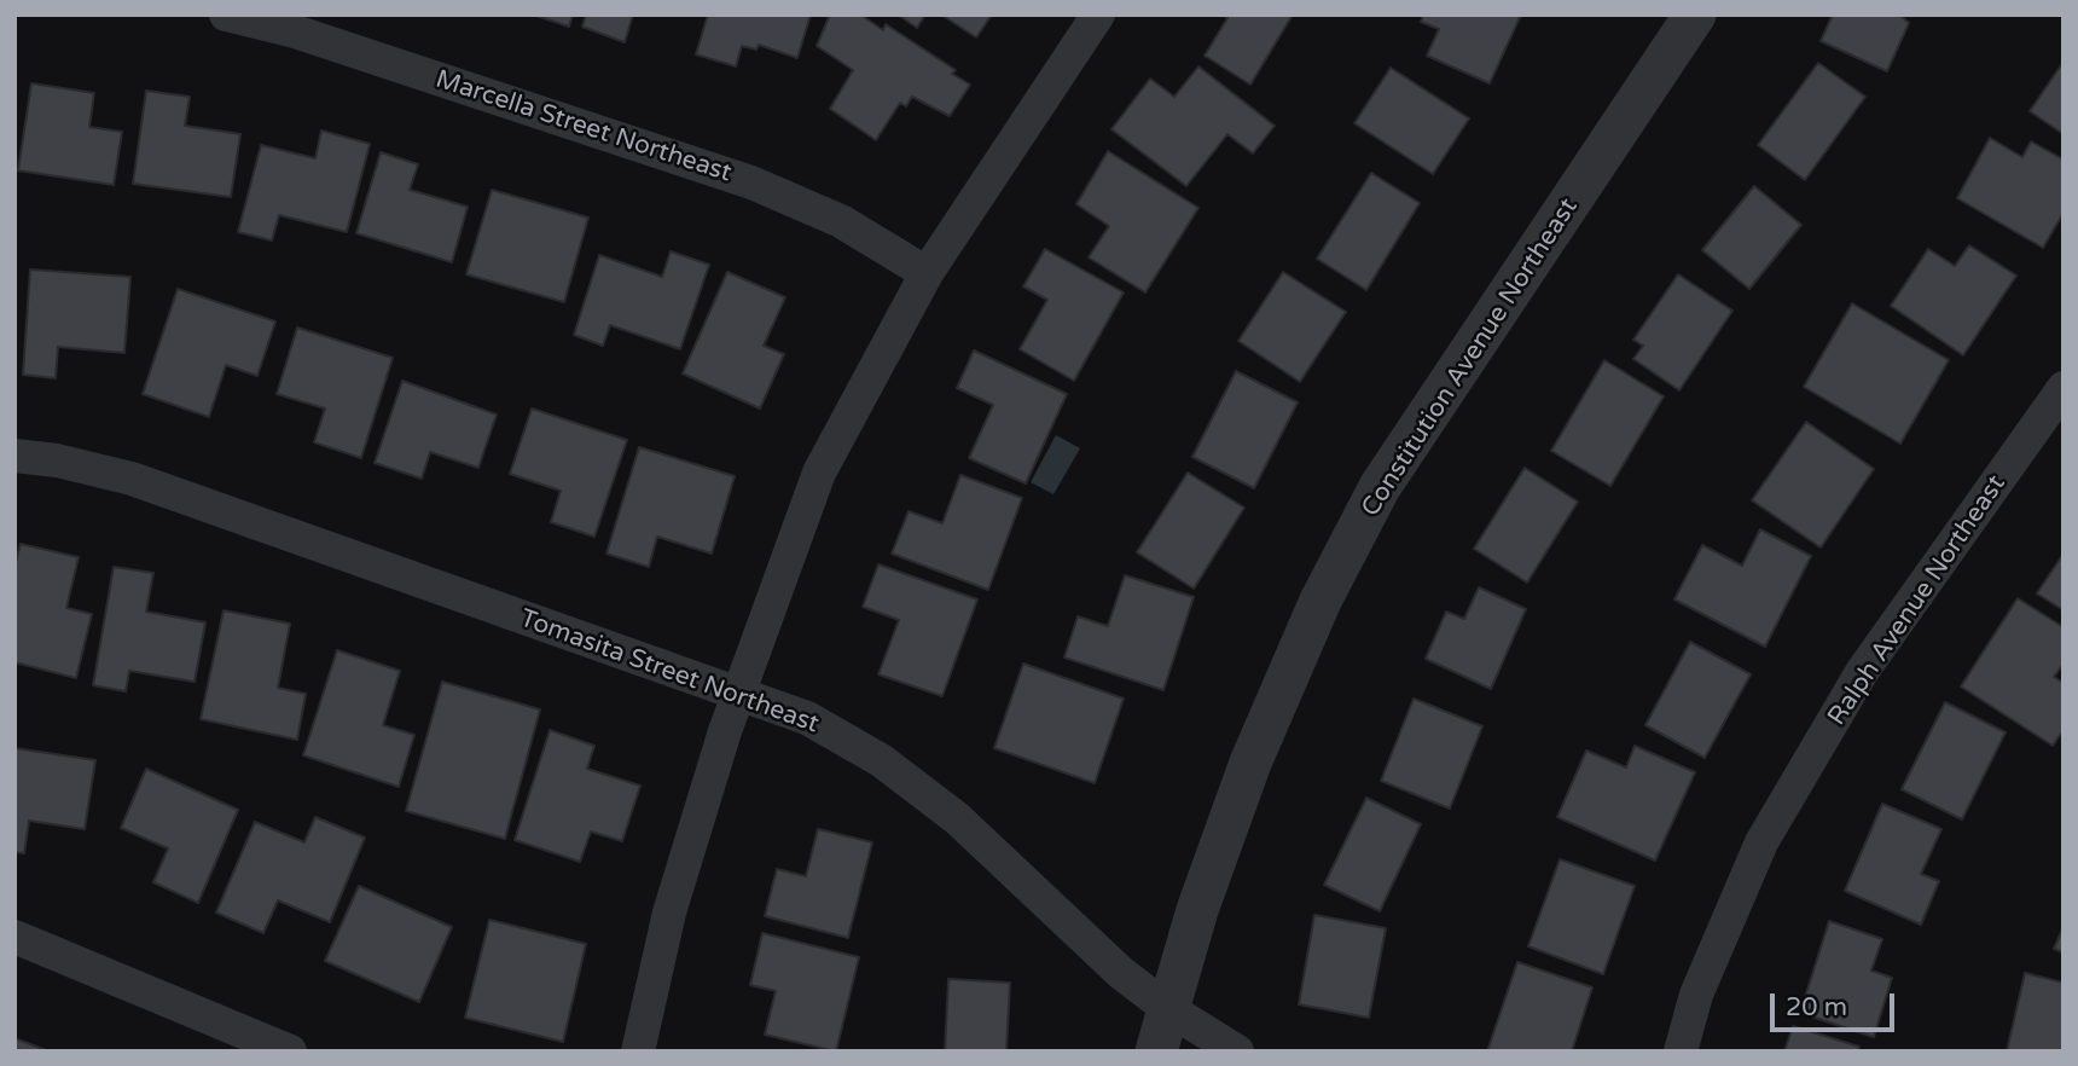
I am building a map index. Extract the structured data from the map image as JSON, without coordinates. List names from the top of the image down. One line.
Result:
{"streets":{"street":["Marcella Street Northeast","Constitution Avenue Northeast","Ralph Avenue Northeast","Tomasita Street Northeast"]},"crossings":[["Constitution Avenue Northeast","Tomasita Street Northeast"]],"scale_bar":"20 m"}
